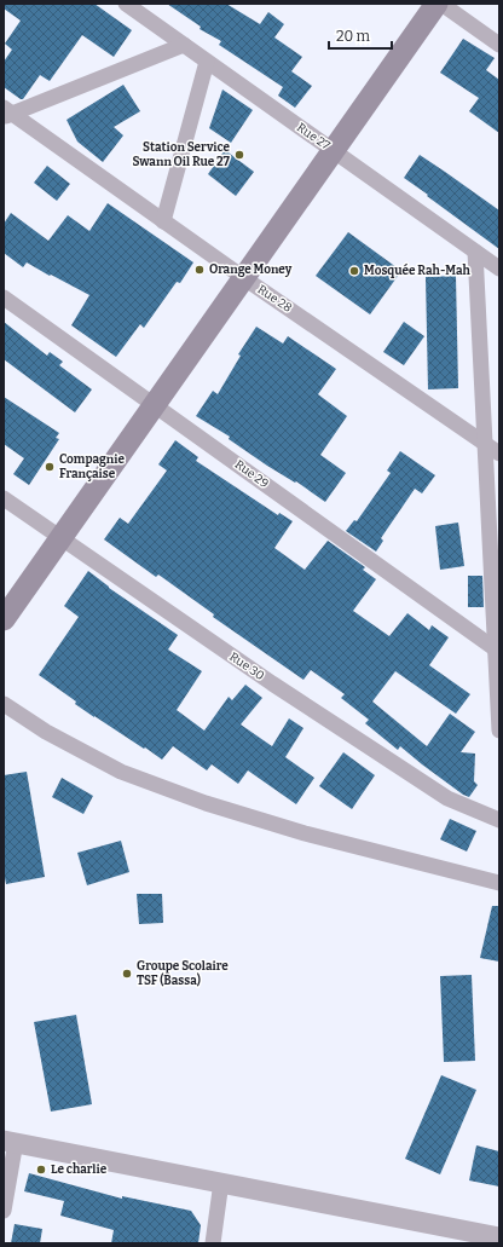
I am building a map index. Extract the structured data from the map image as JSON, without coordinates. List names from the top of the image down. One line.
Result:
{"streets":{"street":["Rue 27","Rue 28","Rue 29","Rue 30"]},"places":["Station Service Swann Oil Rue 27","Orange Money","Mosquée Rah-Mah","Compagnie Française","Groupe Scolaire TSF (Bassa)","Le charlie"],"scale_bar":"20 m"}
